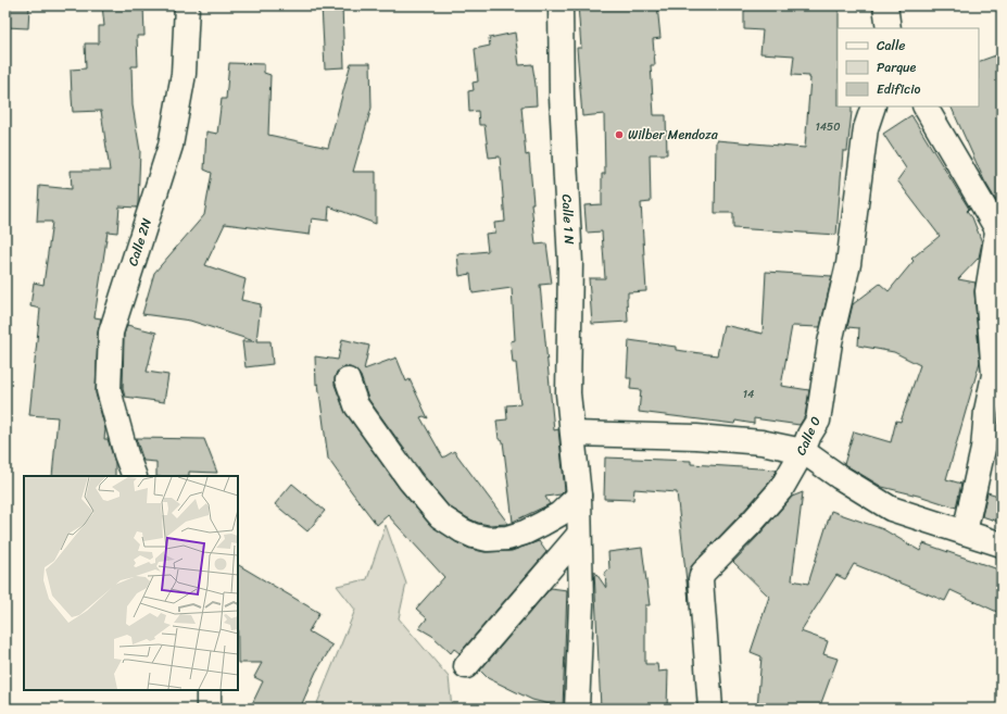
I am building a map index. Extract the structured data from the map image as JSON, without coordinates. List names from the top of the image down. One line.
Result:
{"streets":{"street":["Calle 1 N","Calle 2N","Calle 0"]},"places":["Wilber Mendoza"],"house_numbers":["1450","14"],"legend":["Calle","Parque","Edificio"]}
